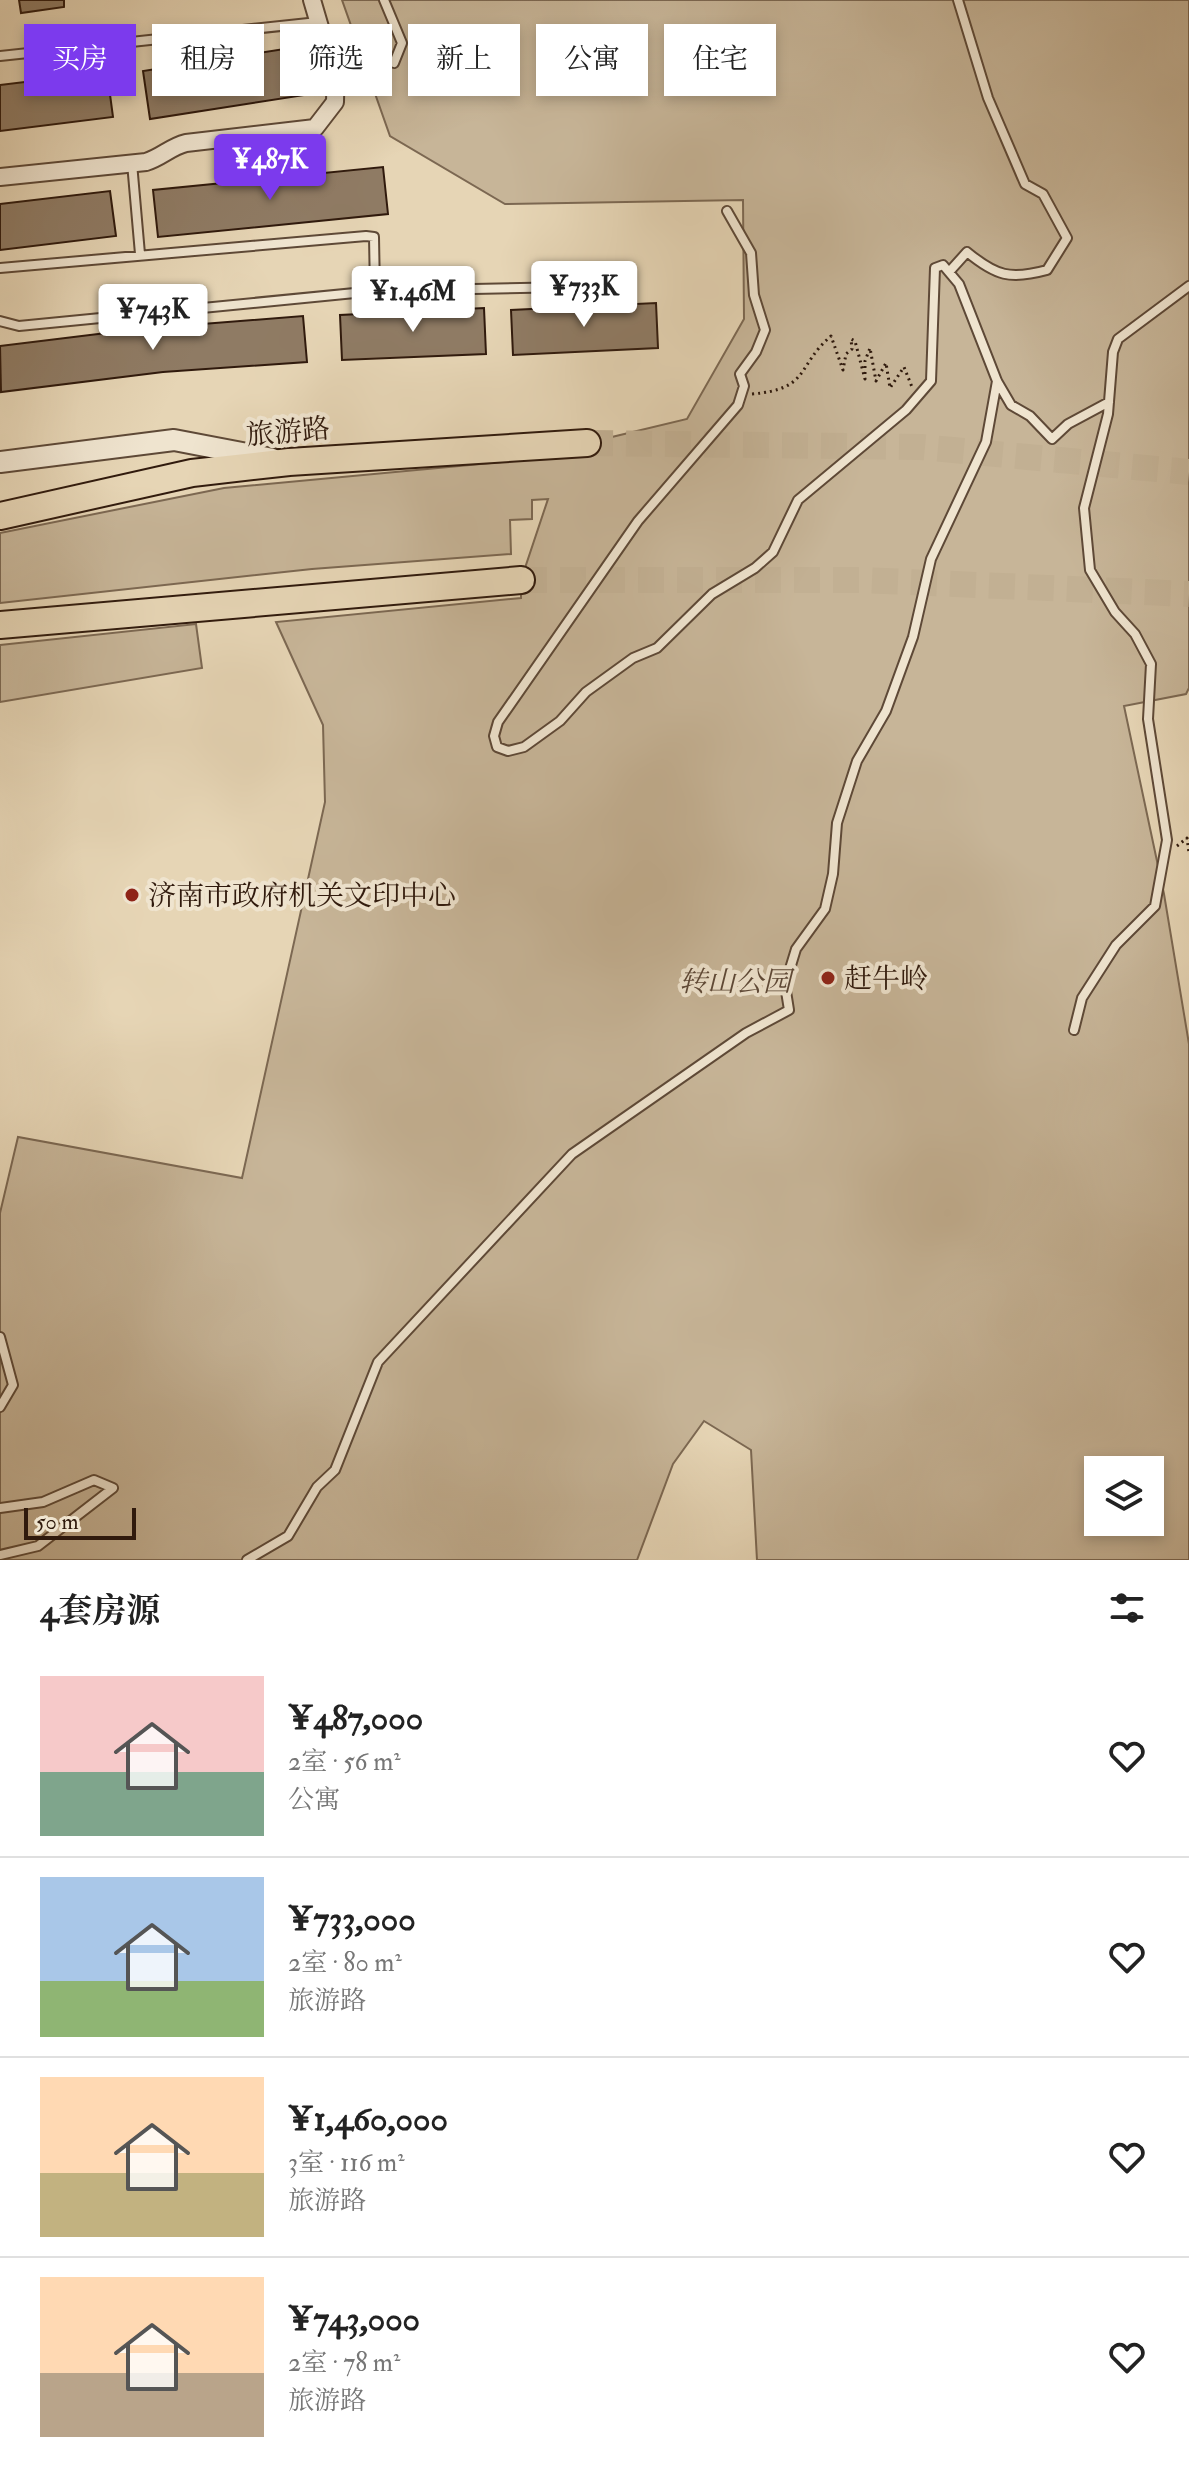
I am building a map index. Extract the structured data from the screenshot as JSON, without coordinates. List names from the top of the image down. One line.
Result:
{"streets":{"main road":["旅游路"]},"parks":["转山公园"],"places":["济南市政府机关文印中心","赶牛岭"],"scale_bar":"50 m","page":{"chip":["买房","租房","筛选","新上","公寓","住宅"],"price":["¥487K","¥733K","¥1.46M","¥743K"],"scale":"50 m","heading":"4套房源","list":[{"name":"¥487,000","note":"2室 · 56 m² · 公寓"},{"name":"¥733,000","note":"2室 · 80 m² · 旅游路"},{"name":"¥1,460,000","note":"3室 · 116 m² · 旅游路"},{"name":"¥743,000","note":"2室 · 78 m² · 旅游路"}]}}
